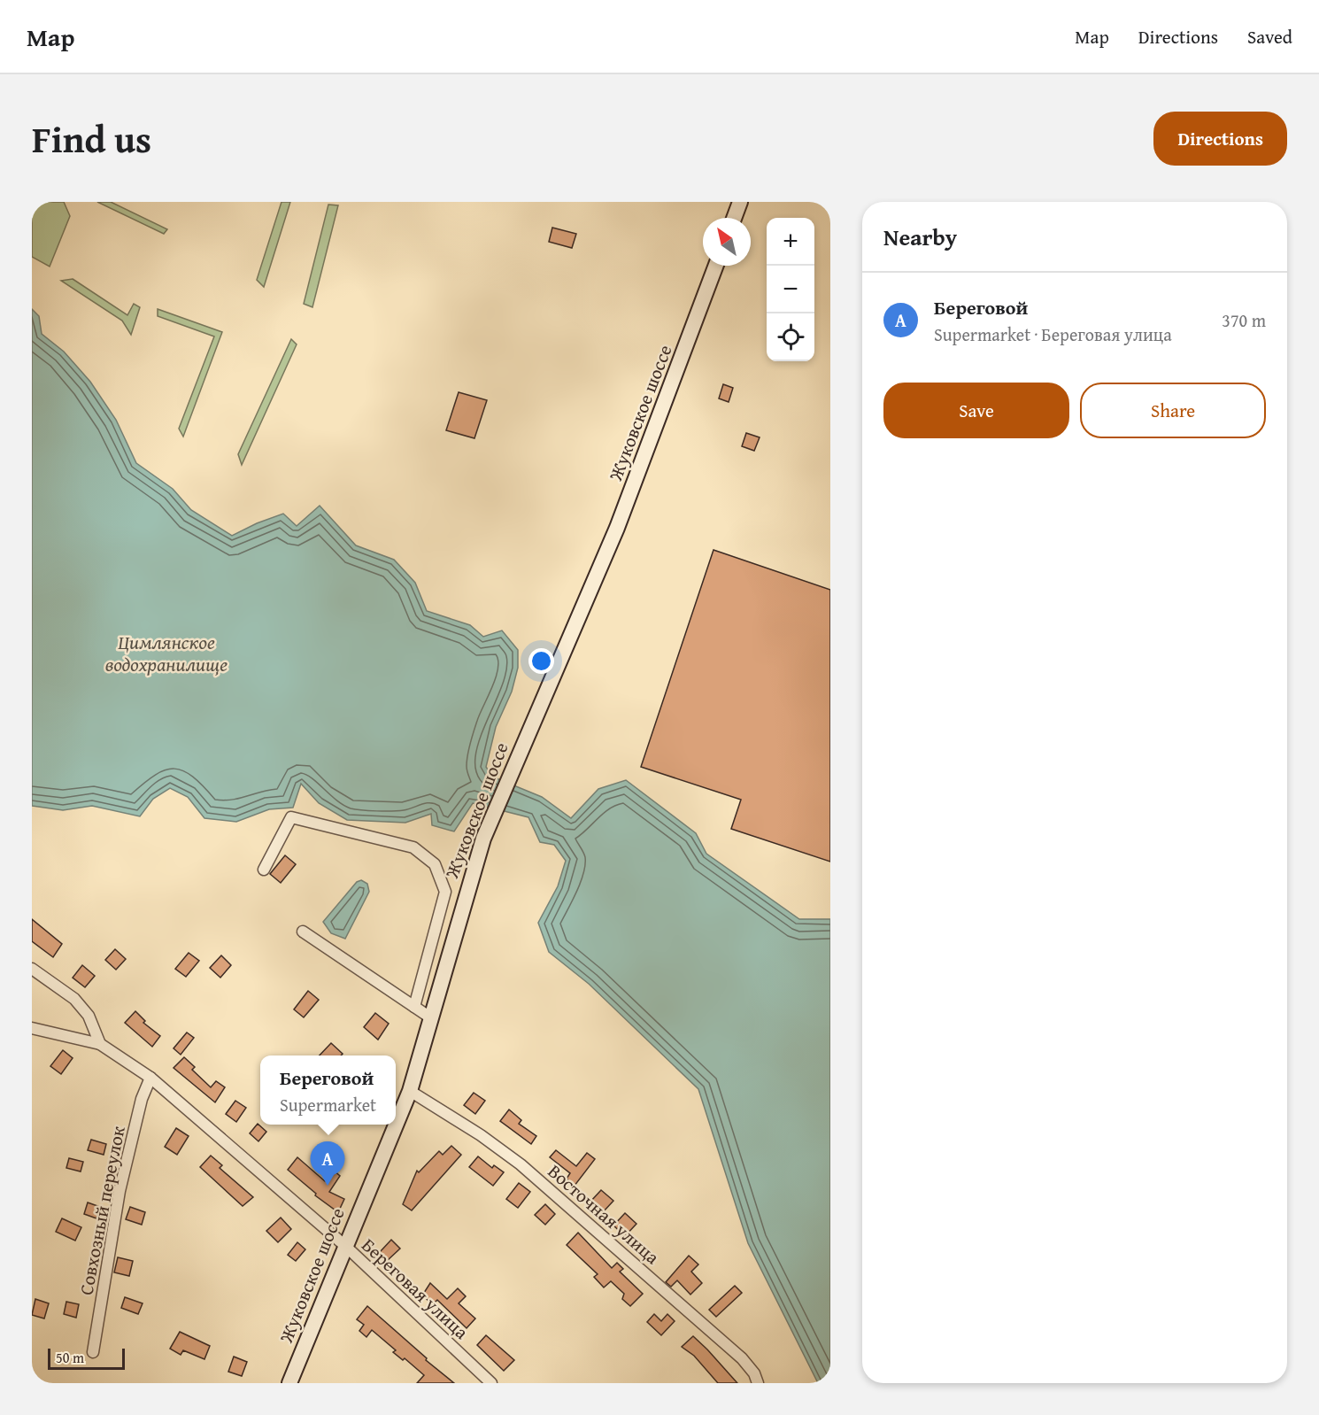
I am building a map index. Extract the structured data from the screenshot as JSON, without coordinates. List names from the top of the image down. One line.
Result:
{"streets":{"main road":["Жуковское шоссе"],"street":["Совхозный переулок","Восточная улица","Береговая улица"]},"crossings":[["Жуковское шоссе","Восточная улица"],["Жуковское шоссе","Береговая улица"],["Совхозный переулок","Береговая улица"]],"water":["Цимлянское водохранилище"],"scale_bar":"50 m","north":"top left","page":{"header":"Map","nav":["Map","Directions","Saved"],"title":"Find us","buttons":["Directions",["Save","Share"]],"heading":"Nearby","map_buttons":["+","−"],"list":[{"mark":"A","name":"Береговой","note":"Supermarket · Береговая улица","value":"370 m"}],"popup":["Береговой","Supermarket"],"pins":"A","scale":"50 m"}}
